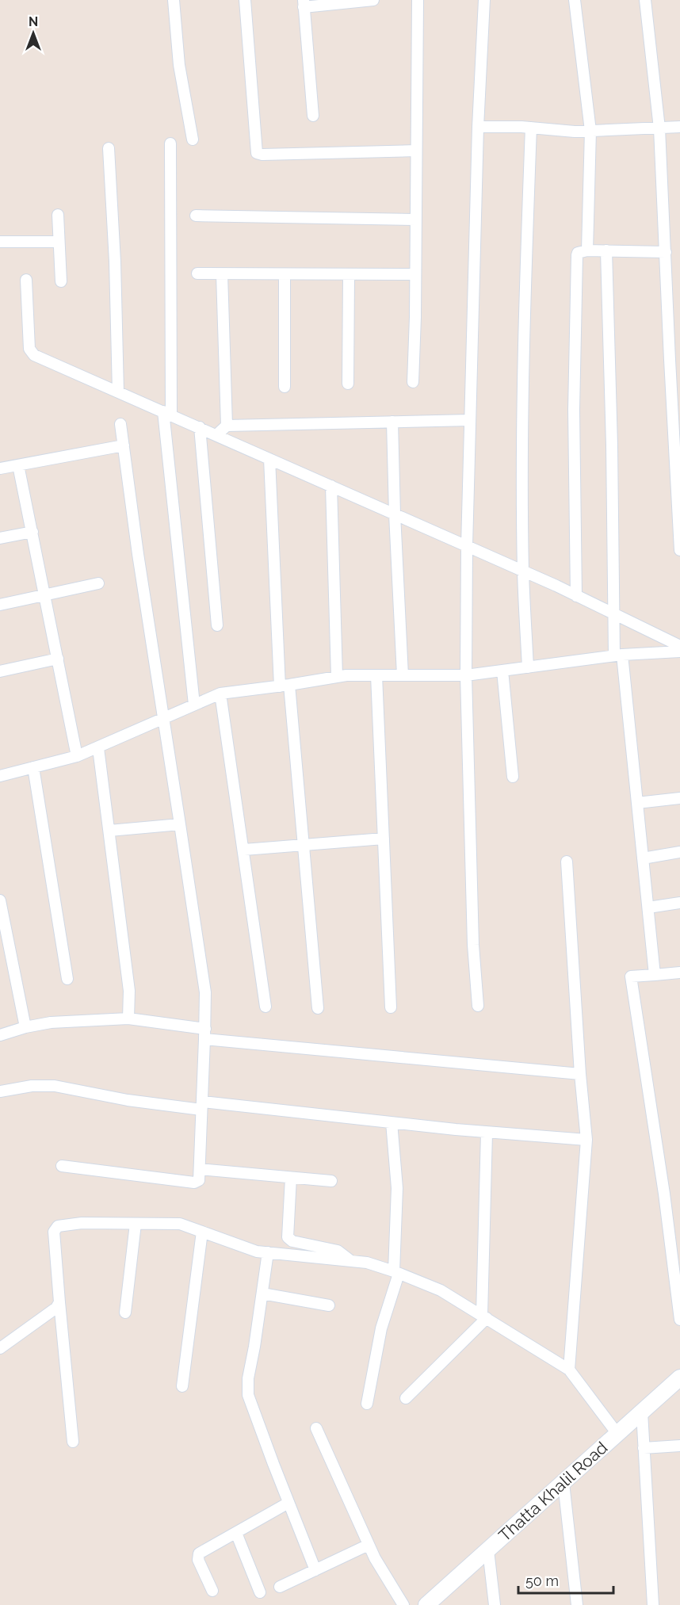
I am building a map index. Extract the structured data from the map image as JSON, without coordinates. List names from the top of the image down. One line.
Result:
{"streets":{"street":["Thatta Khalil Road"]},"scale_bar":"50 m","north":"top"}
